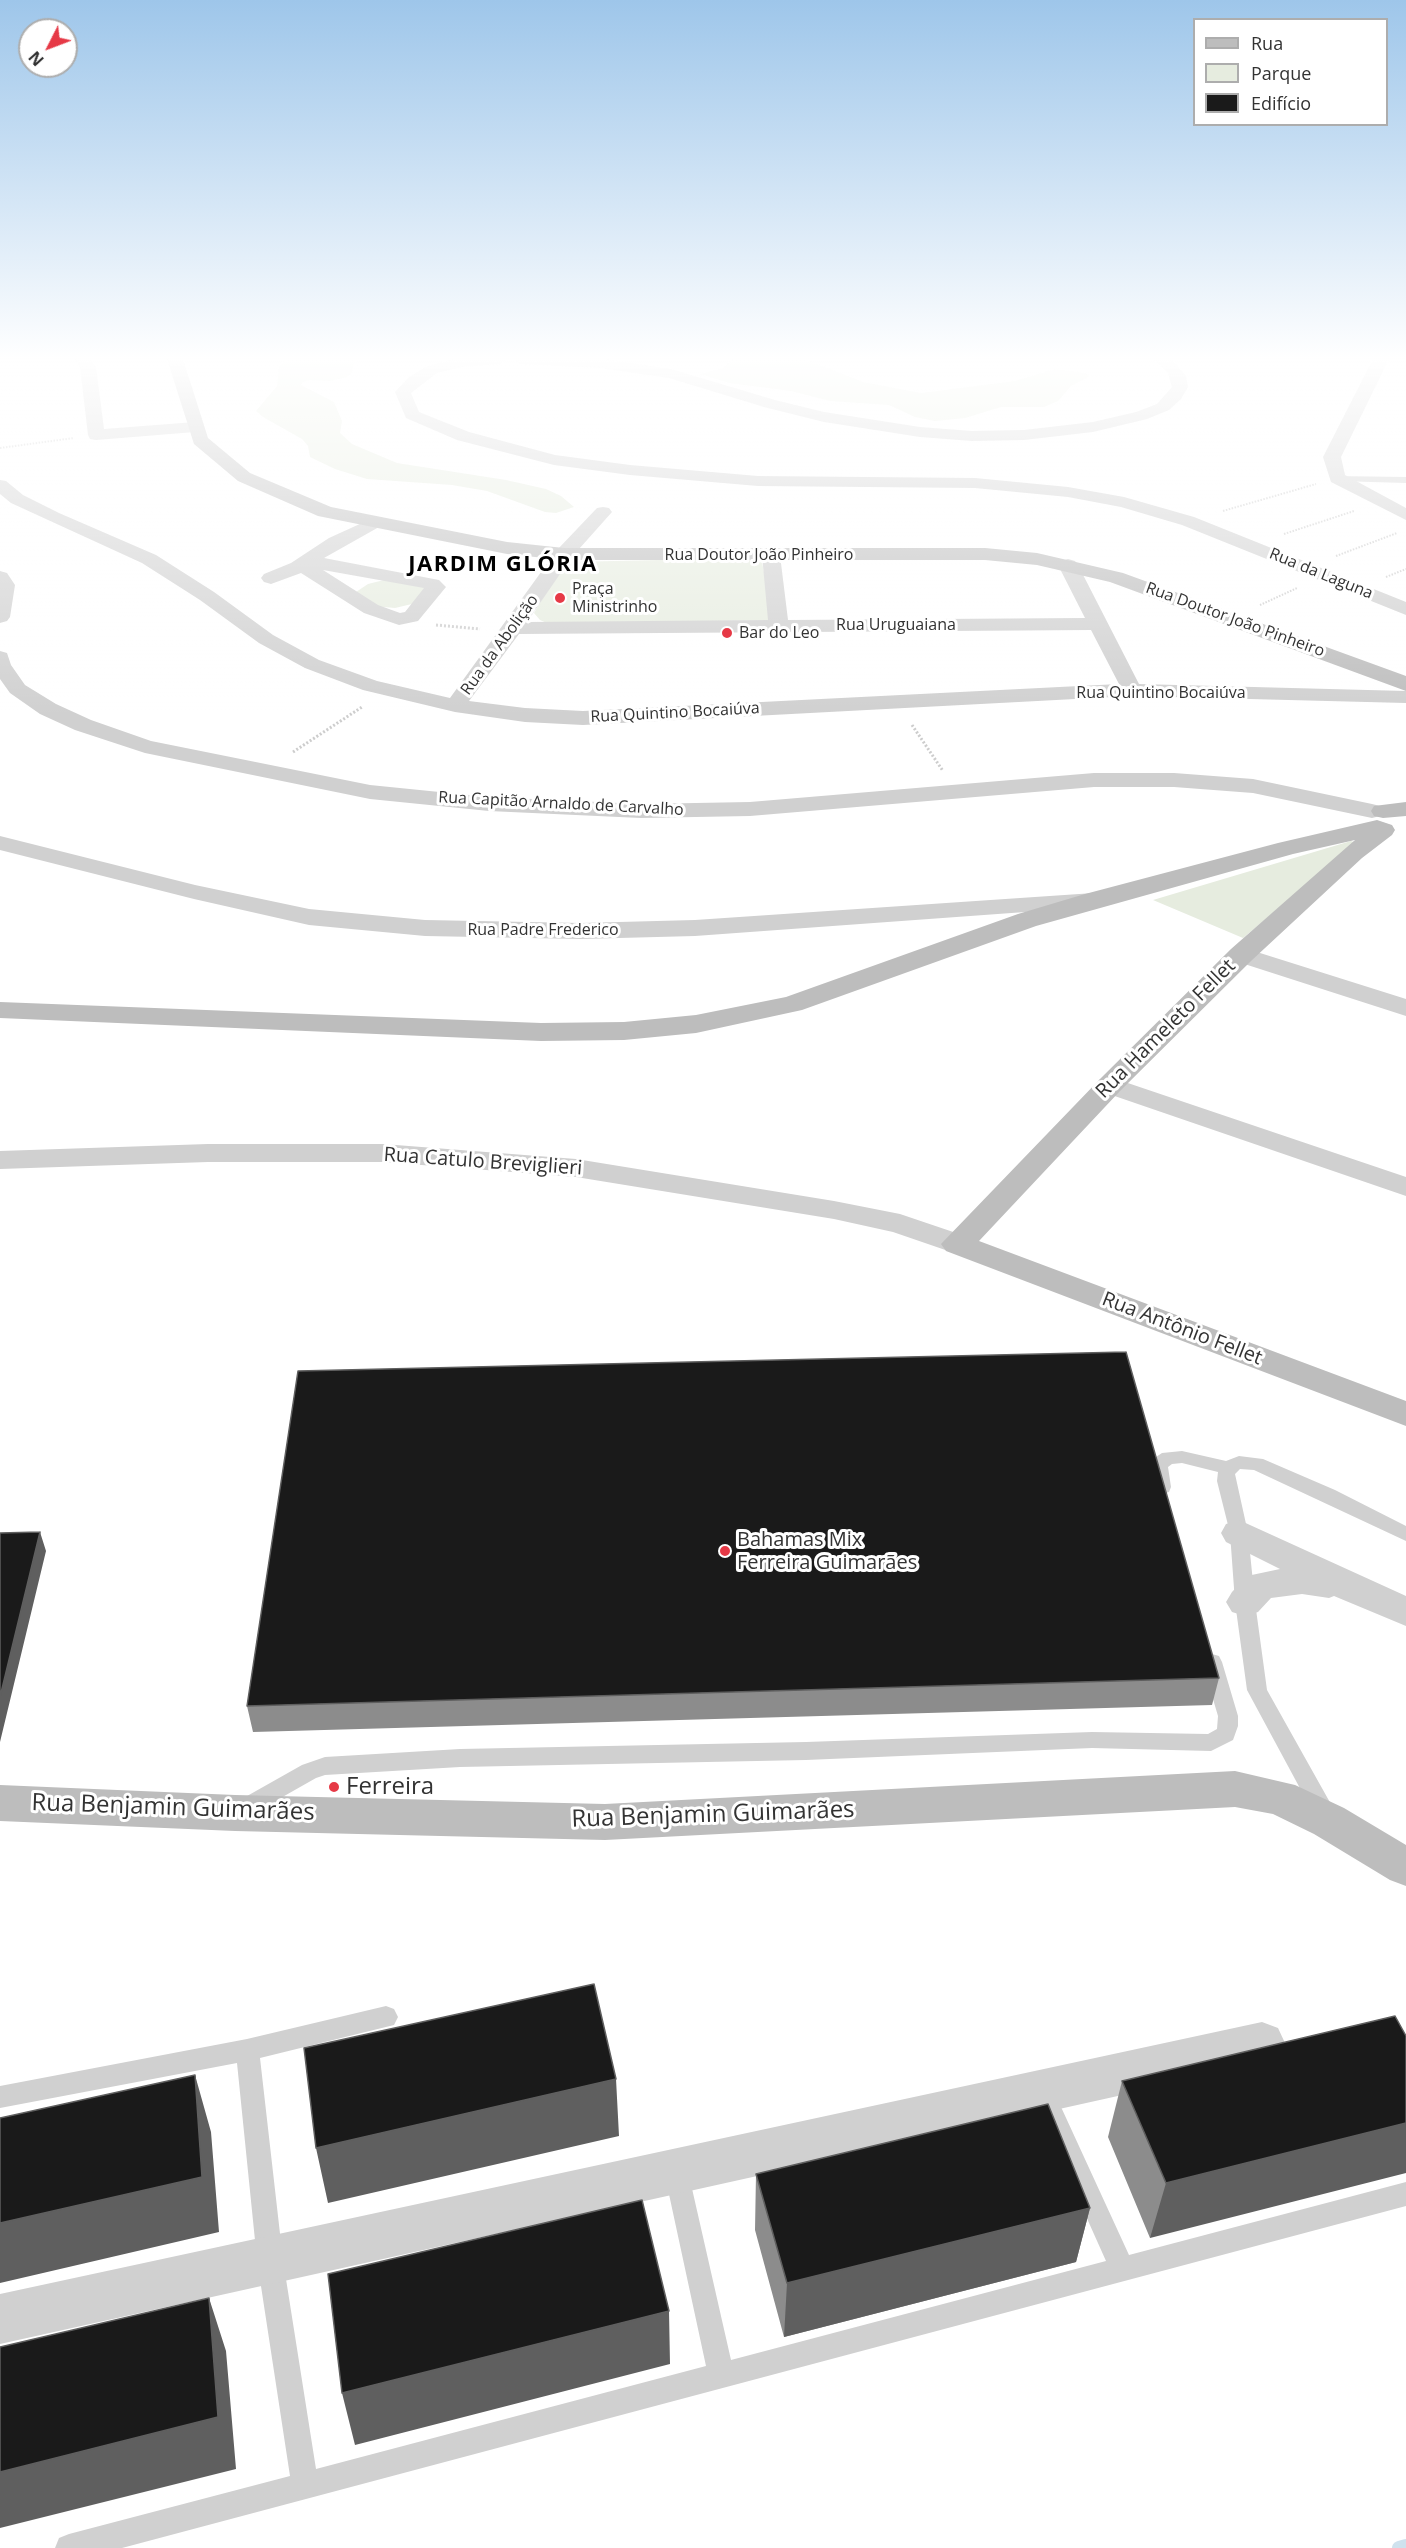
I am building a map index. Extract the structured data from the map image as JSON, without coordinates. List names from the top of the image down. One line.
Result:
{"streets":{"street":["Rua Doutor João Pinheiro","Rua da Laguna","Rua Uruguaiana","Rua da Abolição","Rua Quintino Bocaiúva","Rua Capitão Arnaldo de Carvalho","Rua Padre Frederico","Rua Hameleto Fellet","Rua Catulo Breviglieri","Rua Antônio Fellet","Rua Benjamin Guimarães"]},"crossings":[["Rua Doutor João Pinheiro","Rua da Abolição"],["Rua Uruguaiana","Rua da Abolição"],["Rua da Abolição","Rua Quintino Bocaiúva"],["Rua Capitão Arnaldo de Carvalho","Rua Hameleto Fellet"],["Rua Hameleto Fellet","Rua Catulo Breviglieri"],["Rua Hameleto Fellet","Rua Antônio Fellet"],["Rua Catulo Breviglieri","Rua Antônio Fellet"]],"districts":["JARDIM GLÓRIA"],"places":["Praça Ministrinho","Bar do Leo","Bahamas Mix Ferreira Guimarães","Ferreira"],"legend":["Rua","Parque","Edifício"],"north":"bottom left"}
